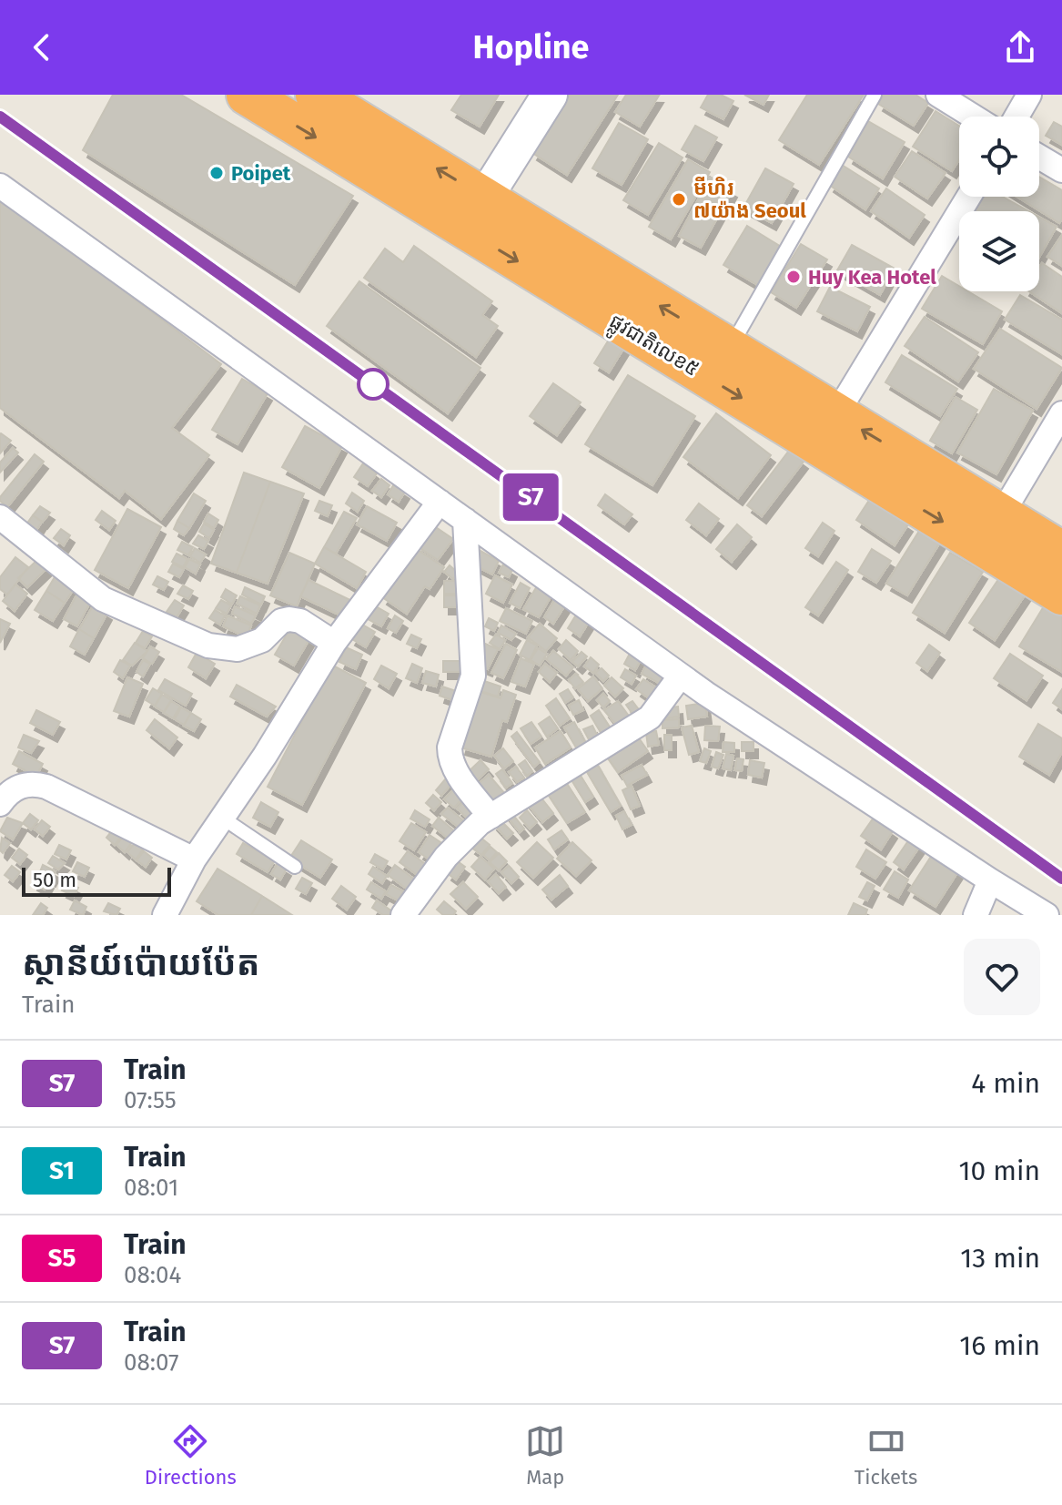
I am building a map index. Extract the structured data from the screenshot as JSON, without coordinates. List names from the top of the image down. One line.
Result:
{"streets":{"highway":["ផ្លូវជាតិលេខ៥"]},"places":["Poipet","មីហិរ ៧យ៉ាង Seoul","Huy Kea Hotel"],"scale_bar":"50 m","page":{"header":"Hopline","on_map":"S7","scale":"50 m","heading":["ស្ថានីយ៍ប៉ោយប៉ែត","Train"],"list":[{"mark":"S7","name":"Train","note":"07:55","value":"4 min"},{"mark":"S1","name":"Train","note":"08:01","value":"10 min"},{"mark":"S5","name":"Train","note":"08:04","value":"13 min"},{"mark":"S7","name":"Train","note":"08:07","value":"16 min"}],"tabs":["Directions","Map","Tickets"]}}
